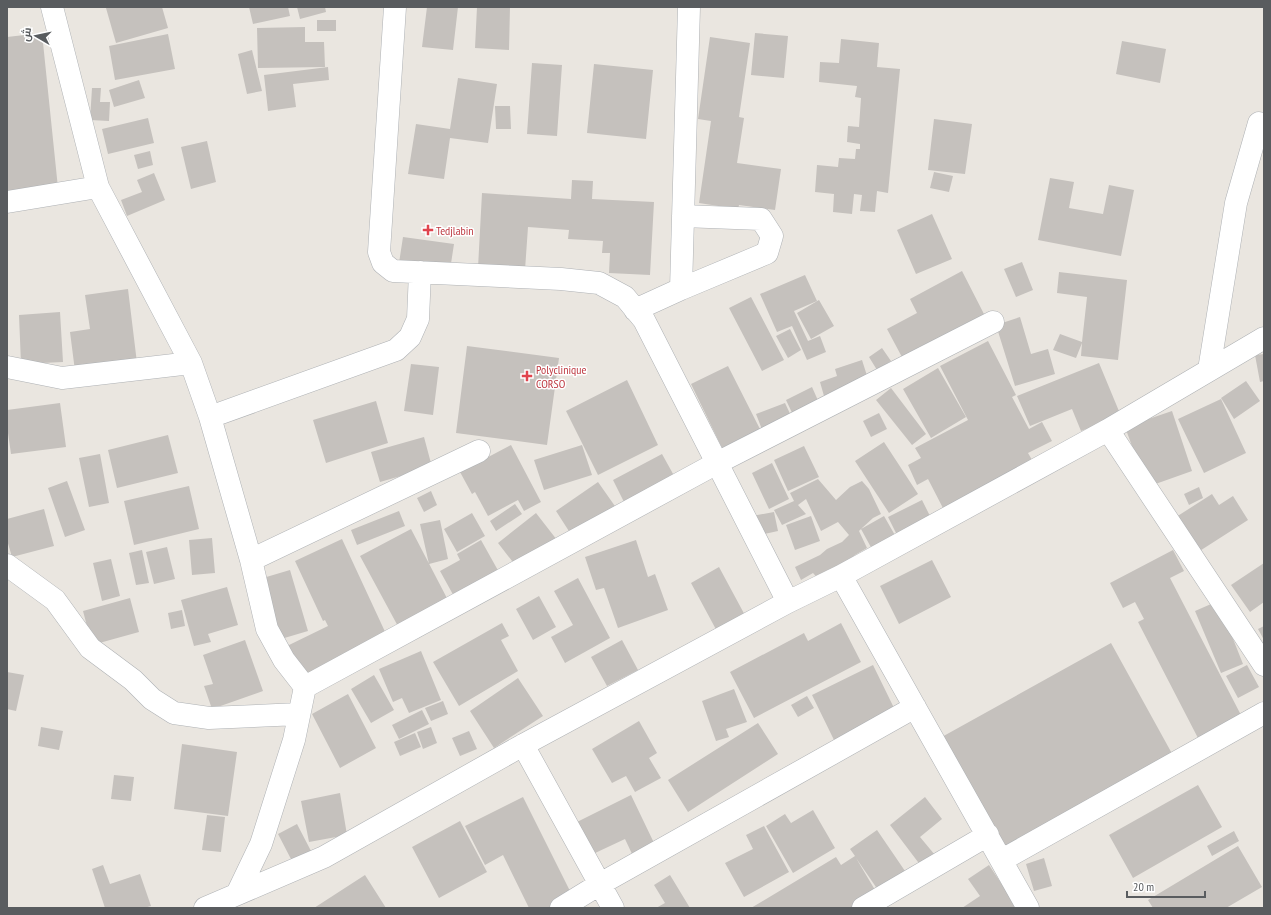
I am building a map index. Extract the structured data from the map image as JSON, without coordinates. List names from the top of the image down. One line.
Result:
{"places":{"health":["Tedjlabin","Polyclinique CORSO"]},"scale_bar":"20 m","north":"left"}
